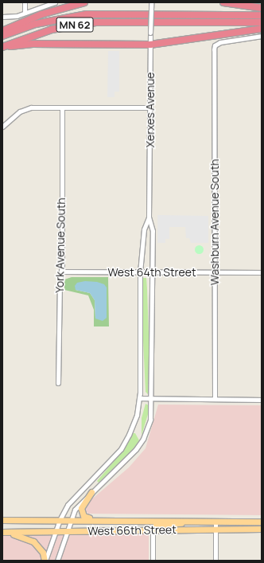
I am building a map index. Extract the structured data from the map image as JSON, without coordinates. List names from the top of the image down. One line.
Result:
{"streets":{"highway":["MN 62"],"main road":["West 66th Street"],"street":["Xerxes Avenue","Washburn Avenue South","York Avenue South","West 64th Street"]},"crossings":[["Xerxes Avenue","West 64th Street"],["Washburn Avenue South","West 64th Street"],["York Avenue South","West 64th Street"]]}
